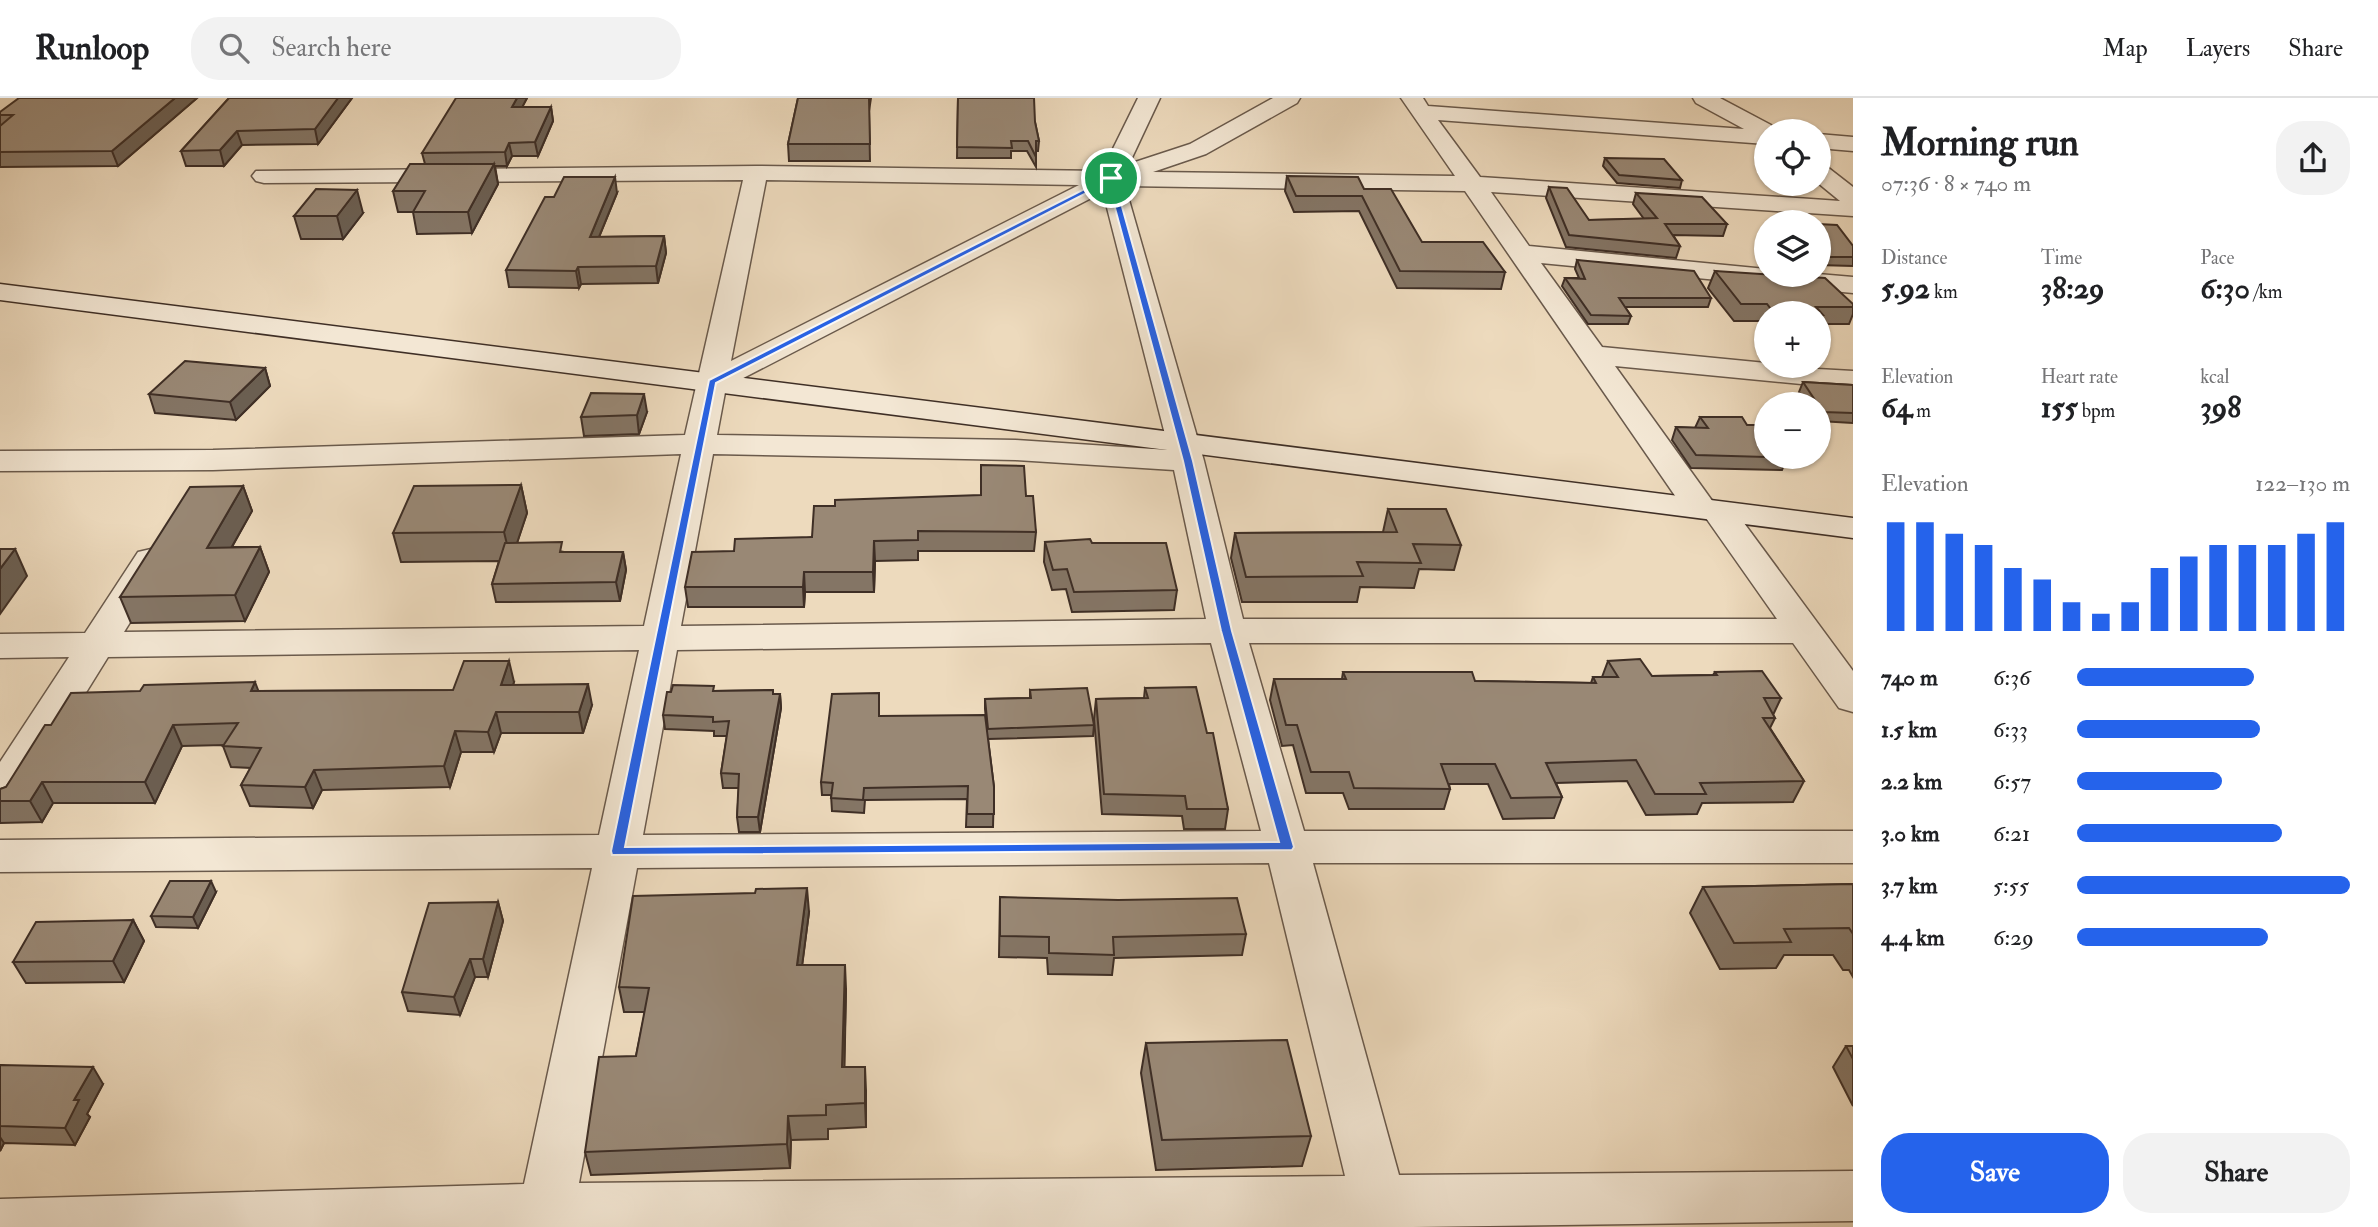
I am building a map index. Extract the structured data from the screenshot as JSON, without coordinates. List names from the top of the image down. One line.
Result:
{"page":{"header":"Runloop","search":"Search here","nav":["Map","Layers","Share"],"heading":["Morning run","07:36 · 8 × 740 m"],"map_buttons":["+","−"],"stats":[["Distance","5.92 km"],["Time","38:29"],["Pace","6:30 /km"],["Elevation","64 m"],["Heart rate","155 bpm"],["kcal","398"]],"chart":["Elevation","122–130 m"],"list":[{"name":"740 m","note":"6:36"},{"name":"1.5 km","note":"6:33"},{"name":"2.2 km","note":"6:57"},{"name":"3.0 km","note":"6:21"},{"name":"3.7 km","note":"5:55"},{"name":"4.4 km","note":"6:29"}],"buttons":["Save","Share"]}}
